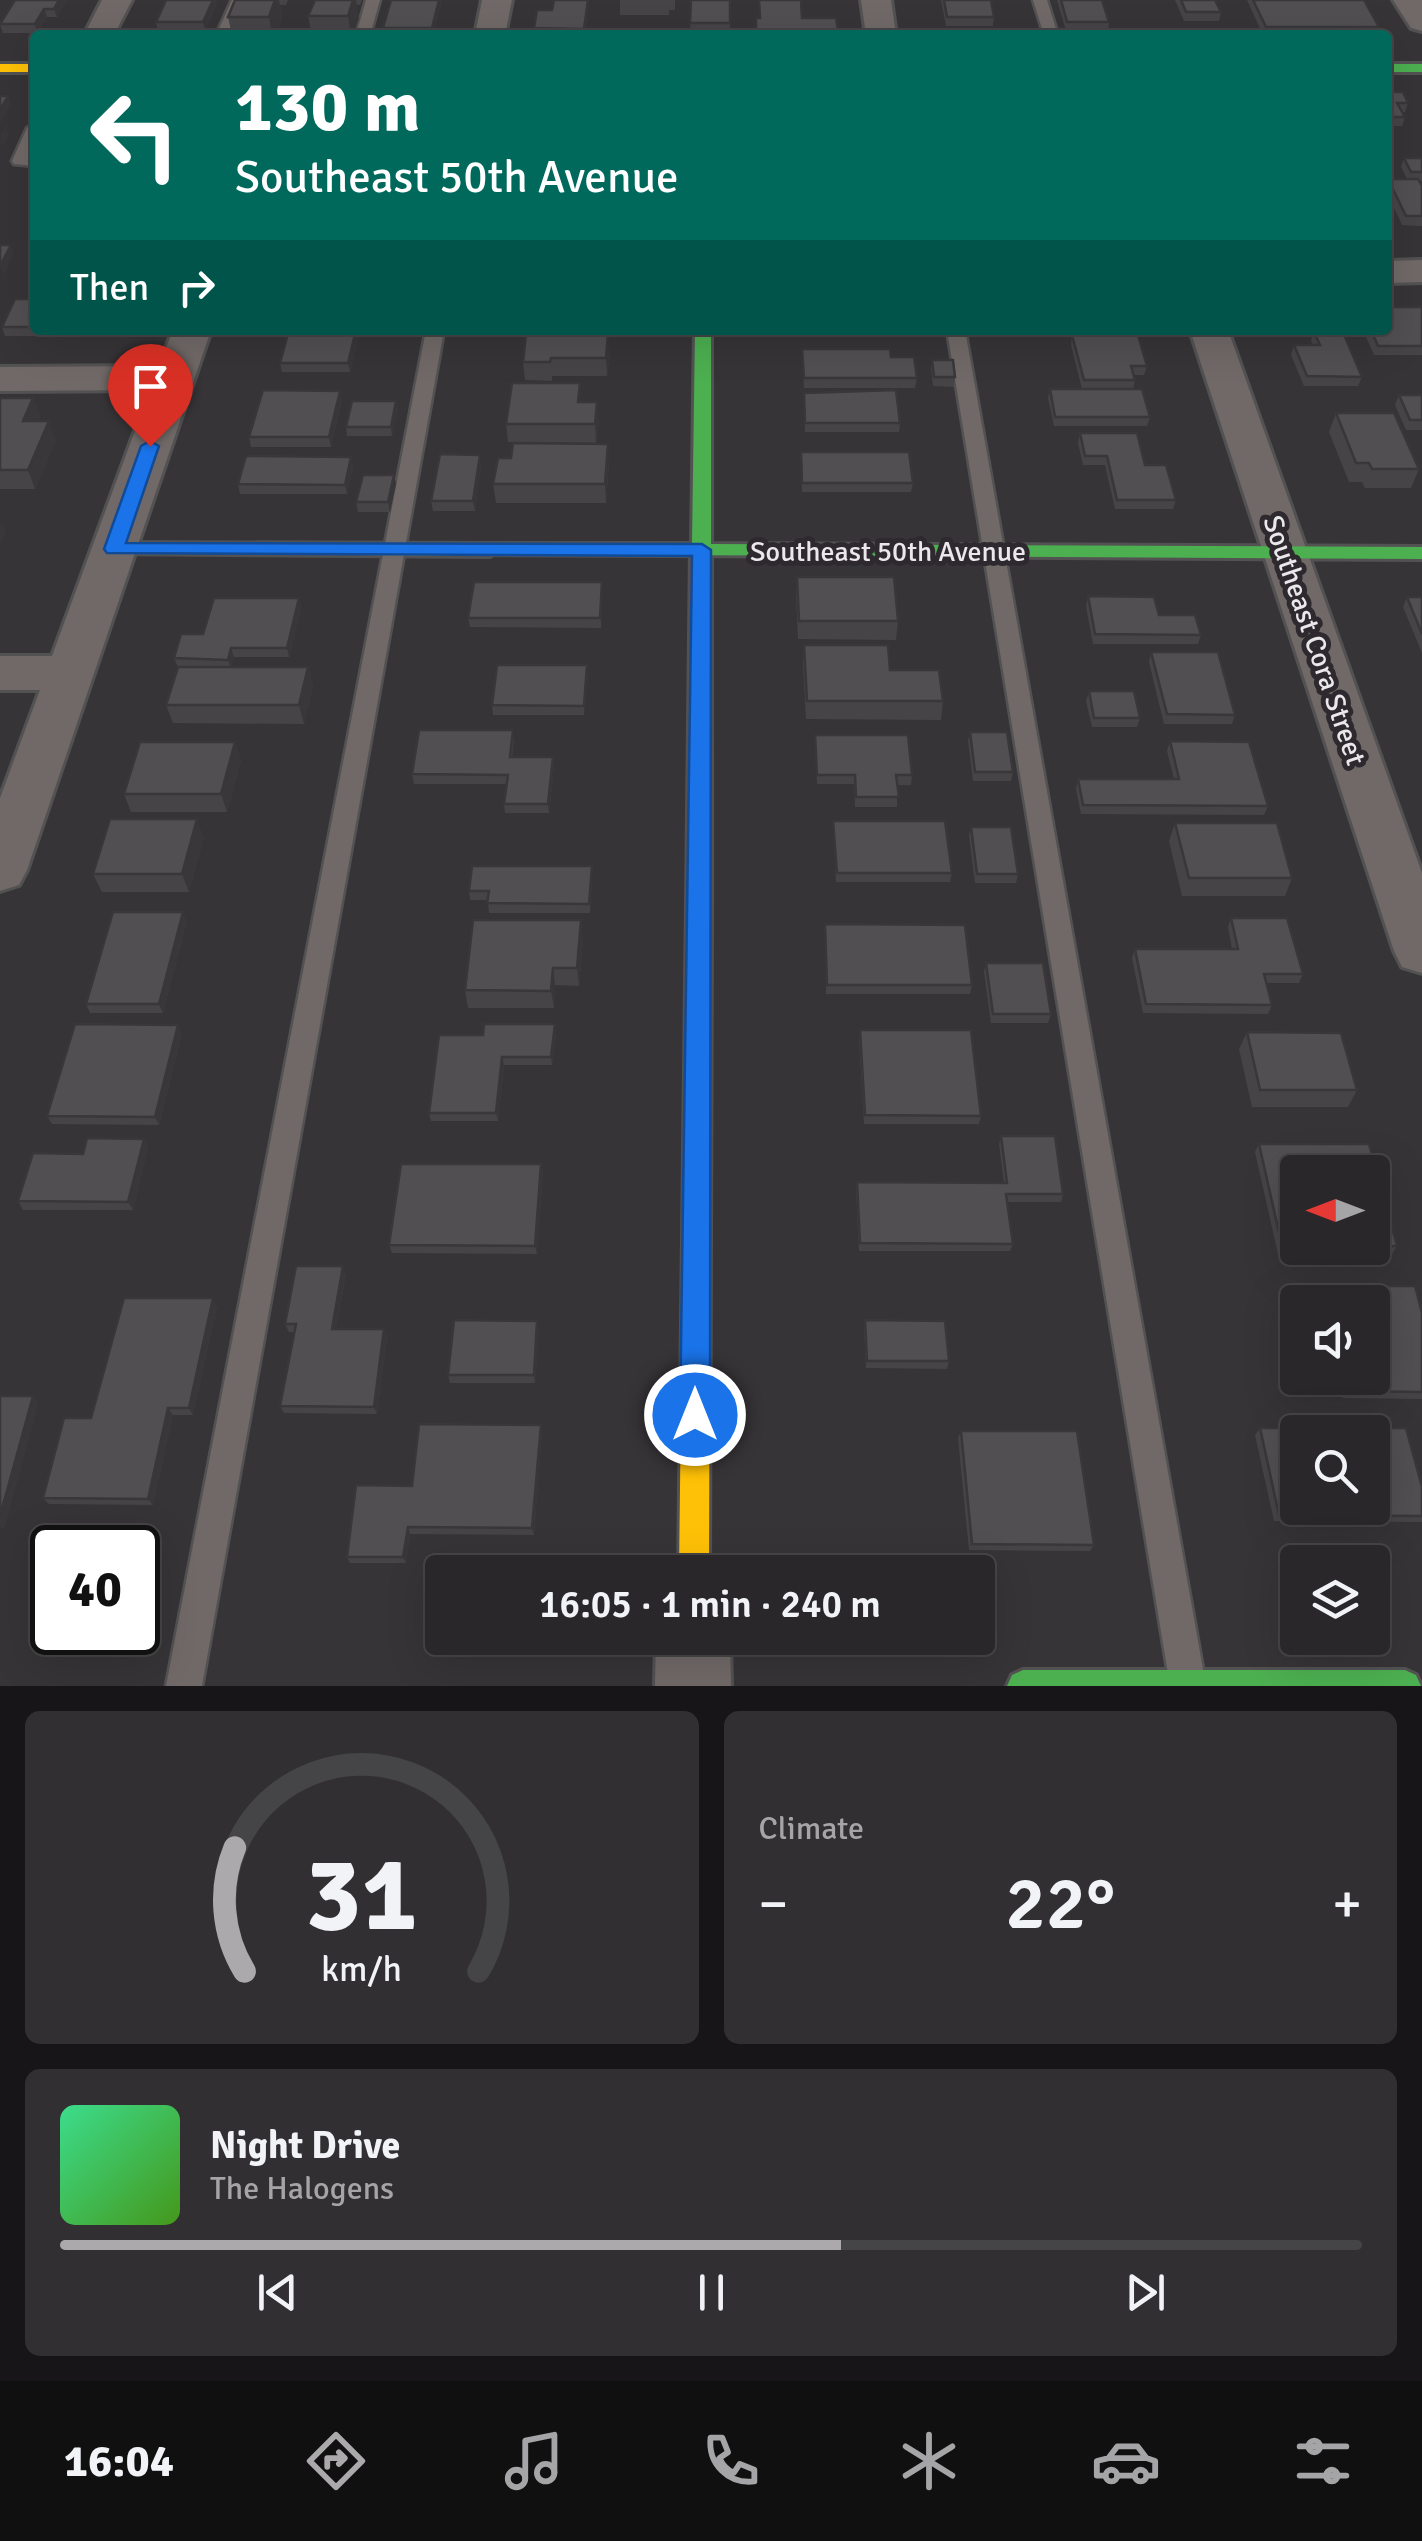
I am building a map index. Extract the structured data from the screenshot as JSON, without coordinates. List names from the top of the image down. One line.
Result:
{"streets":{"street":["Southeast 50th Avenue","Southeast Cora Street"]},"crossings":[["Southeast 50th Avenue","Southeast Cora Street"]],"north":"left","page":{"turn":["130 m","Southeast 50th Avenue"],"then":"Then","limit":"40","trip":"16:05 · 1 min · 240 m","tile":"Climate","heat":["−","22°","+"],"song":["Night Drive","The Halogens"],"tabs":"16:04","gauge":["31","km/h"]}}
